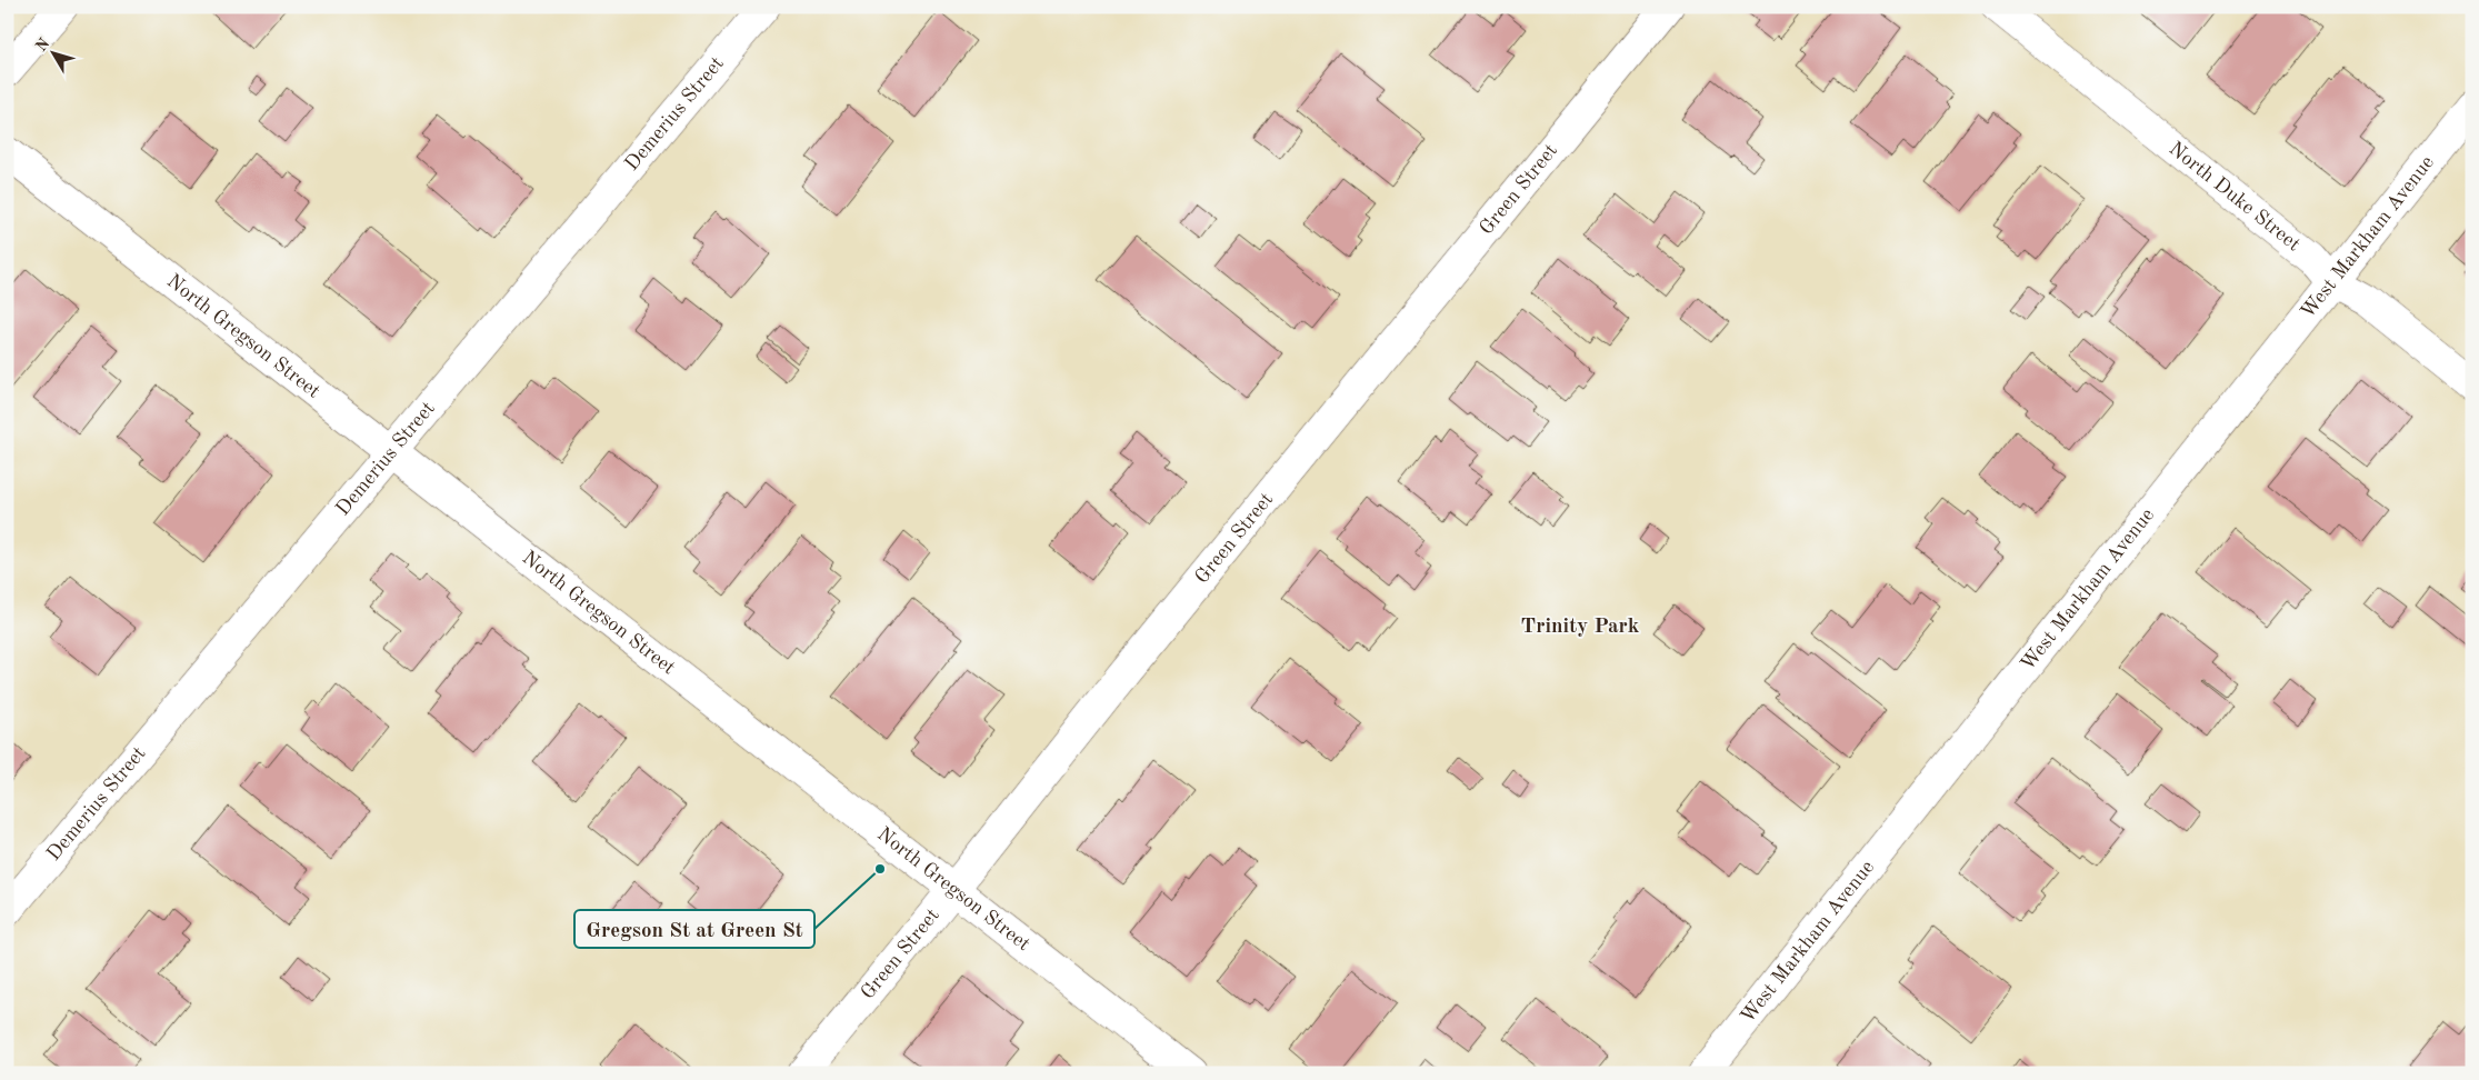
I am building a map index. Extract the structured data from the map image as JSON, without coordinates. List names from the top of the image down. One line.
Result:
{"streets":{"street":["Demerius Street","Green Street","North Duke Street","West Markham Avenue","North Gregson Street"]},"crossings":[["Demerius Street","North Gregson Street"],["Green Street","North Gregson Street"],["North Duke Street","West Markham Avenue"]],"districts":["Trinity Park"],"places":["Gregson St at Green St"],"north":"top left"}
